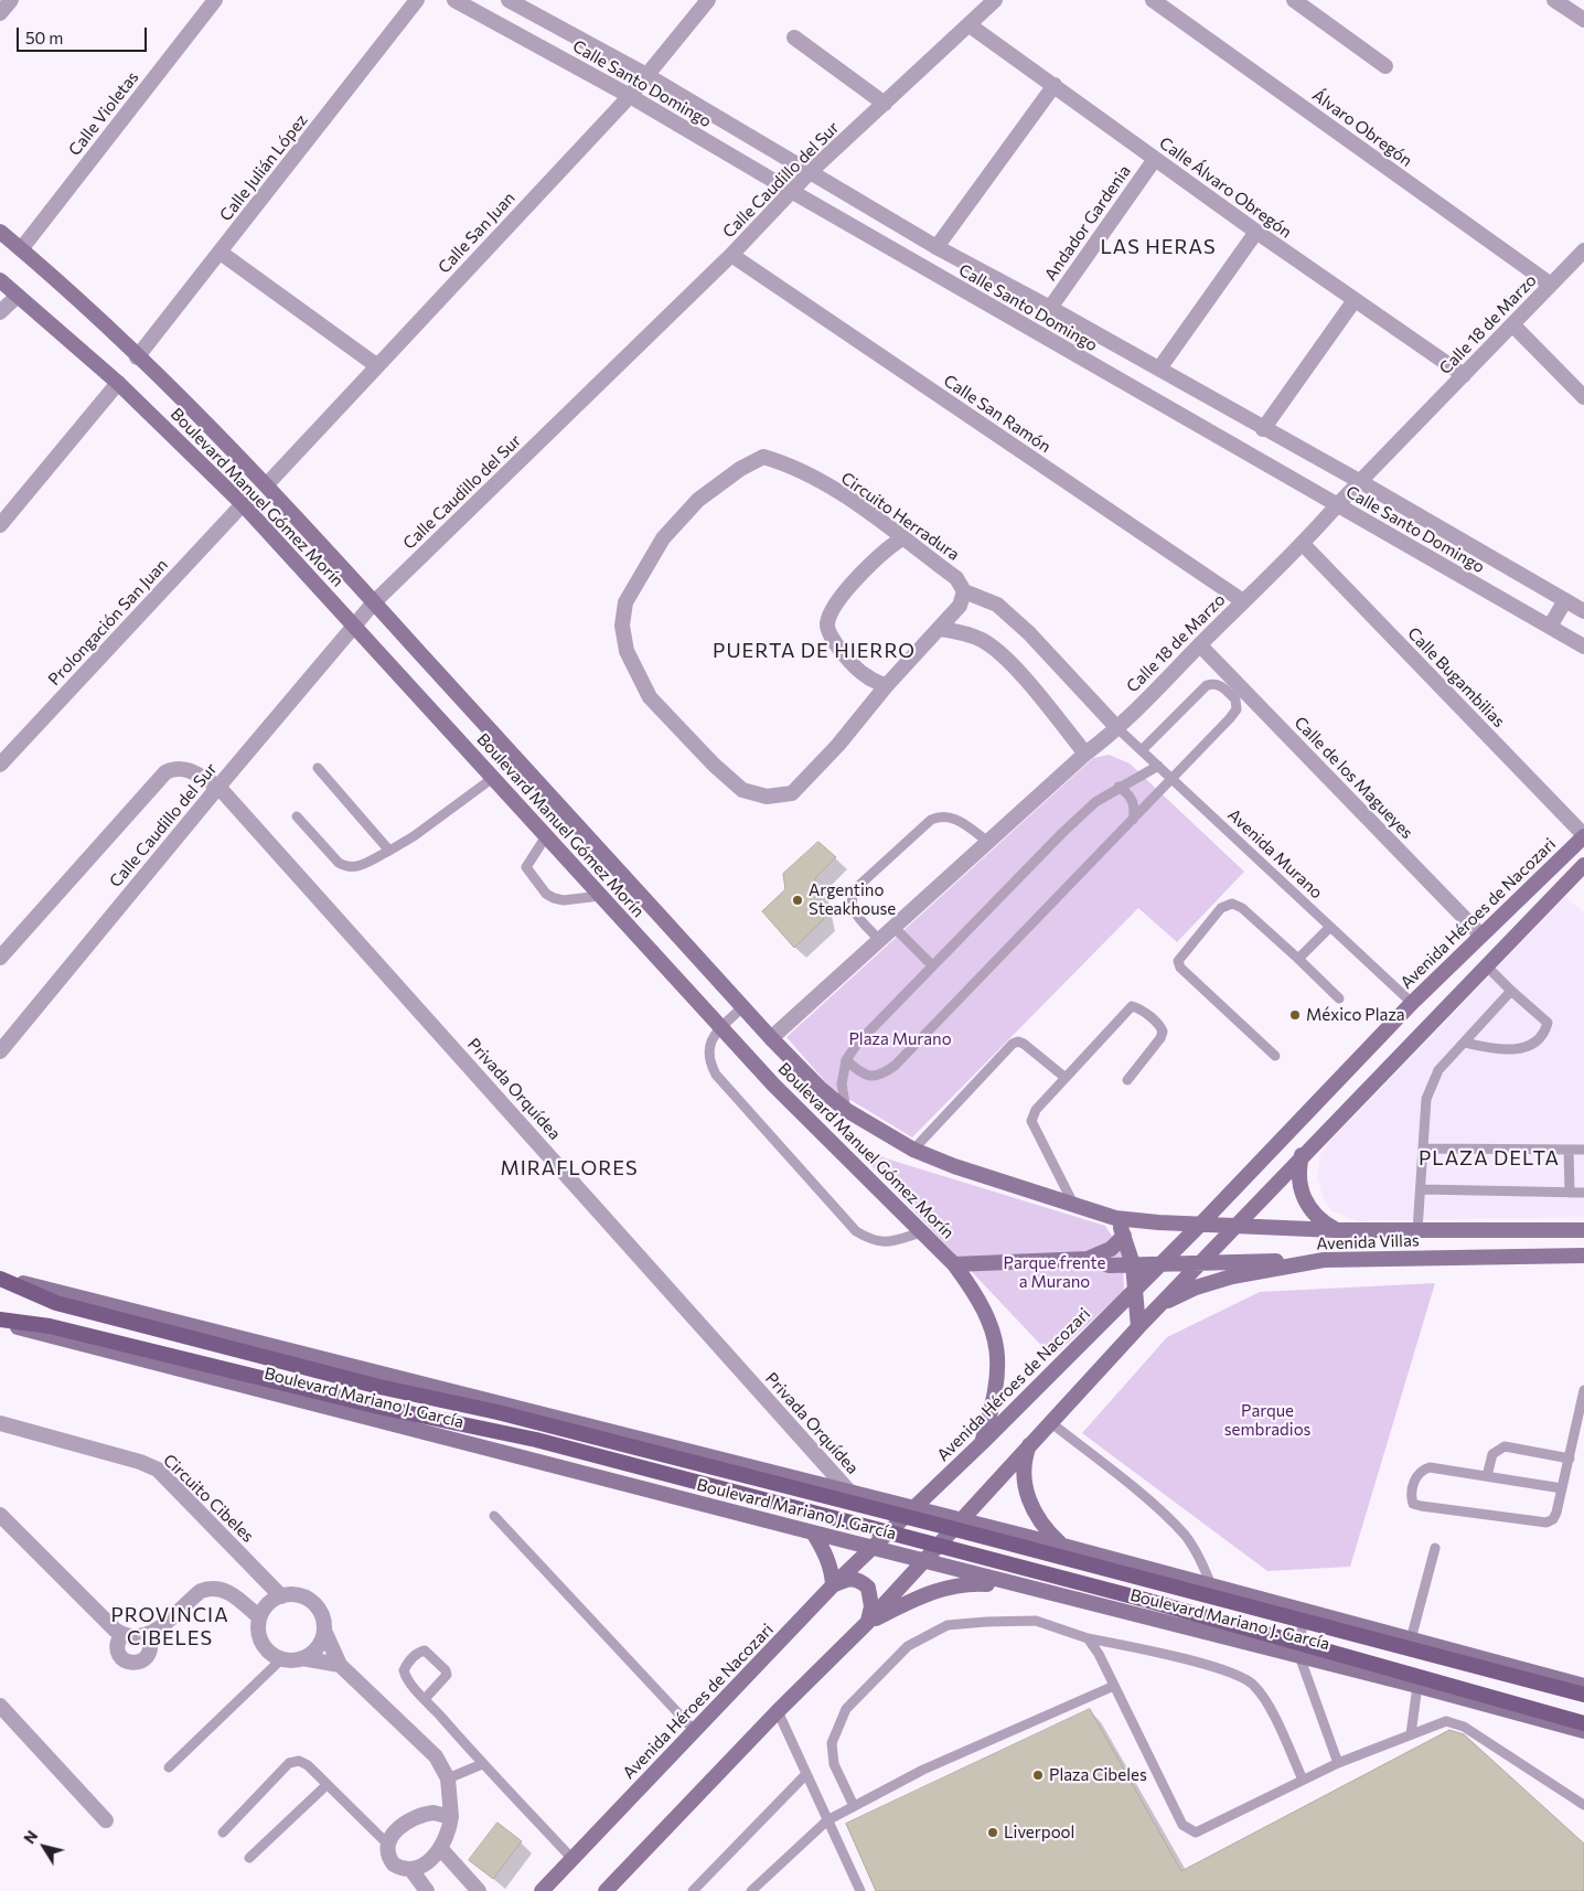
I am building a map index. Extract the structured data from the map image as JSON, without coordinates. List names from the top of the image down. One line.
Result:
{"streets":{"main road":["Boulevard Manuel Gómez Morín","Avenida Héroes de Nacozari","Avenida Villas","Boulevard Mariano J. García"],"street":["Calle Santo Domingo","Calle Violetas","Álvaro Obregón","Calle Julián López","Calle Caudillo del Sur","Calle Álvaro Obregón","Andador Gardenia","Calle San Juan","Calle 18 de Marzo","Calle San Ramón","Circuito Herradura","Prolongación San Juan","Calle Bugambilias","Calle de los Magueyes","Privada Orquídea","Circuito Cibeles"],"lane":["Avenida Murano"]},"crossings":[["Calle Santo Domingo","Calle Caudillo del Sur"],["Calle Santo Domingo","Andador Gardenia"],["Calle Santo Domingo","Calle San Juan"],["Calle Santo Domingo","Calle 18 de Marzo"],["Calle Violetas","Boulevard Manuel Gómez Morín"],["Álvaro Obregón","Calle 18 de Marzo"],["Calle Julián López","Boulevard Manuel Gómez Morín"],["Calle Caudillo del Sur","Calle Álvaro Obregón"],["Calle Caudillo del Sur","Calle San Ramón"],["Calle Caudillo del Sur","Boulevard Manuel Gómez Morín"],["Calle Caudillo del Sur","Privada Orquídea"],["Calle Álvaro Obregón","Andador Gardenia"],["Calle Álvaro Obregón","Calle 18 de Marzo"],["Calle San Juan","Boulevard Manuel Gómez Morín"],["Calle 18 de Marzo","Calle San Ramón"],["Calle 18 de Marzo","Boulevard Manuel Gómez Morín"],["Calle 18 de Marzo","Circuito Herradura"],["Calle 18 de Marzo","Calle Bugambilias"],["Calle 18 de Marzo","Calle de los Magueyes"],["Calle 18 de Marzo","Avenida Murano"],["Boulevard Manuel Gómez Morín","Prolongación San Juan"],["Boulevard Manuel Gómez Morín","Avenida Héroes de Nacozari"],["Boulevard Manuel Gómez Morín","Avenida Villas"],["Circuito Herradura","Avenida Murano"],["Calle Bugambilias","Avenida Héroes de Nacozari"],["Calle de los Magueyes","Avenida Héroes de Nacozari"],["Avenida Murano","Avenida Héroes de Nacozari"],["Avenida Héroes de Nacozari","Avenida Villas"],["Avenida Héroes de Nacozari","Boulevard Mariano J. García"],["Privada Orquídea","Boulevard Mariano J. García"]],"districts":["LAS HERAS","PUERTA DE HIERRO","PLAZA DELTA","MIRAFLORES","PROVINCIA CIBELES"],"parks":["Plaza Murano","Parque frente a Murano","Parque sembradios"],"places":["Argentino Steakhouse","México Plaza","Plaza Cibeles","Liverpool"],"scale_bar":"50 m","north":"top left"}
